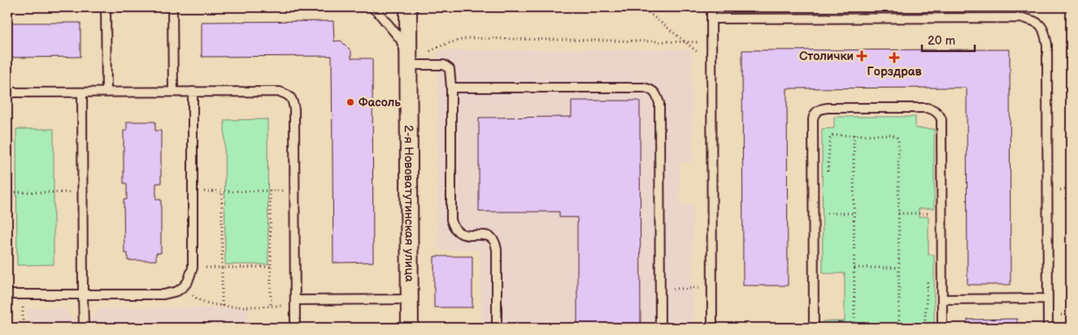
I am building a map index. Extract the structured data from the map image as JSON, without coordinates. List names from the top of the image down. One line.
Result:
{"streets":{"street":["2-я Нововатутинская улица"]},"places":{"health":["Столички","Горздрав"],"other":["Фасоль"]},"scale_bar":"20 m"}
